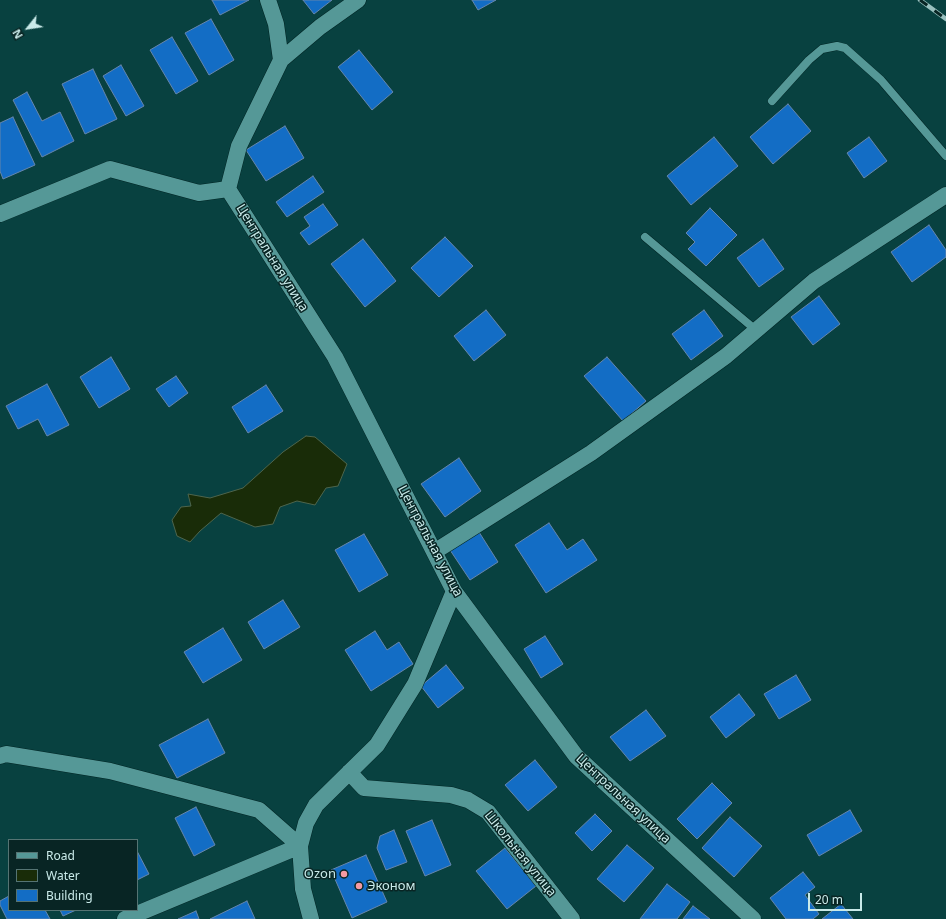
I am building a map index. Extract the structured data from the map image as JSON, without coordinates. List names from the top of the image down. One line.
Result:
{"streets":{"street":["Центральная улица","Школьная улица"]},"places":["Ozon","Эконом"],"legend":["Road","Water","Building"],"scale_bar":"20 m","north":"bottom left"}
